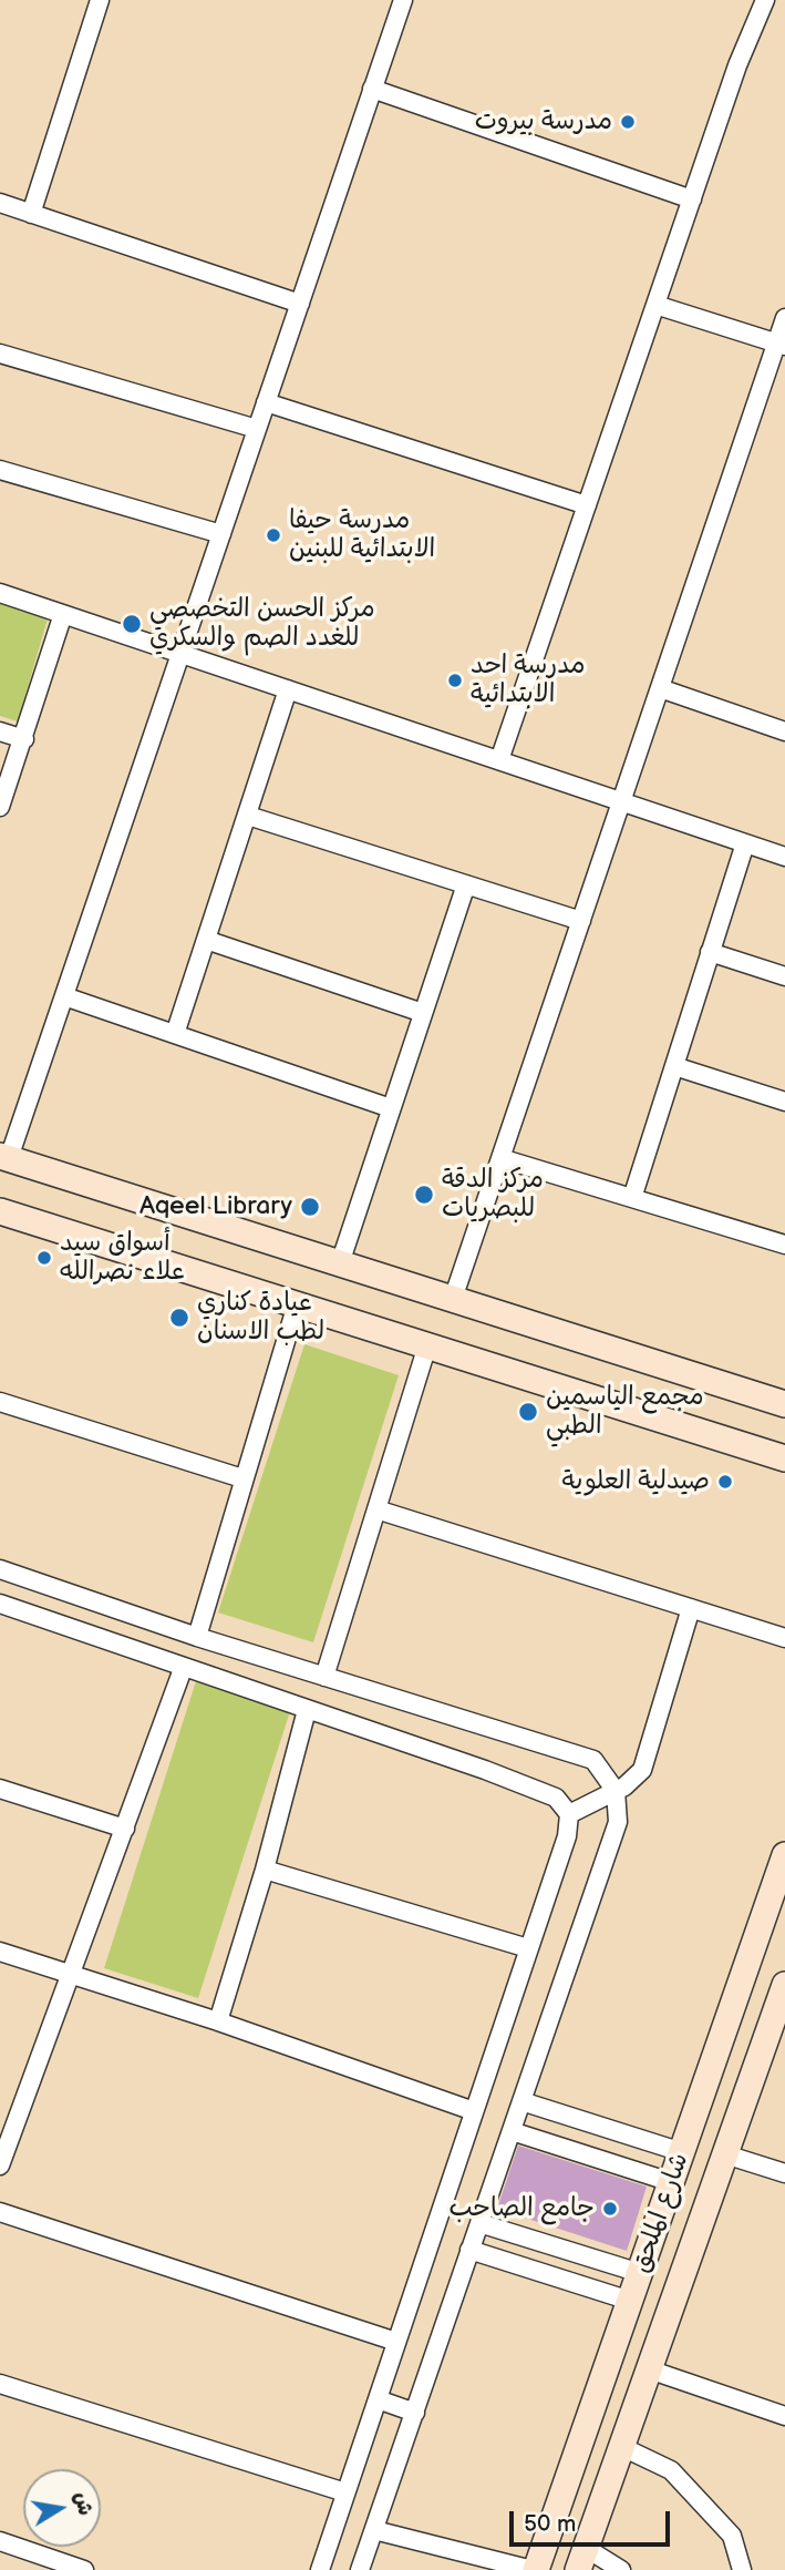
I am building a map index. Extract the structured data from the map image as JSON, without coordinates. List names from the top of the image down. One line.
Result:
{"streets":{"street":["شارع الملحق"]},"places":["مدرسة بيروت","مدرسة حيفا الابتدائية للبنين","مركز الحسن التخصصي للغدد الصم والسكري","مدرسة احد الابتدائية","مركز الدقة للبصريات","Aqeel Library","أسواق سيد علاء نصرالله","عيادة كناري لطب الاسنان","مجمع الياسمين الطبي","صيدلية العلوية","جامع الصاحب"],"scale_bar":"50 m","north":"right"}
